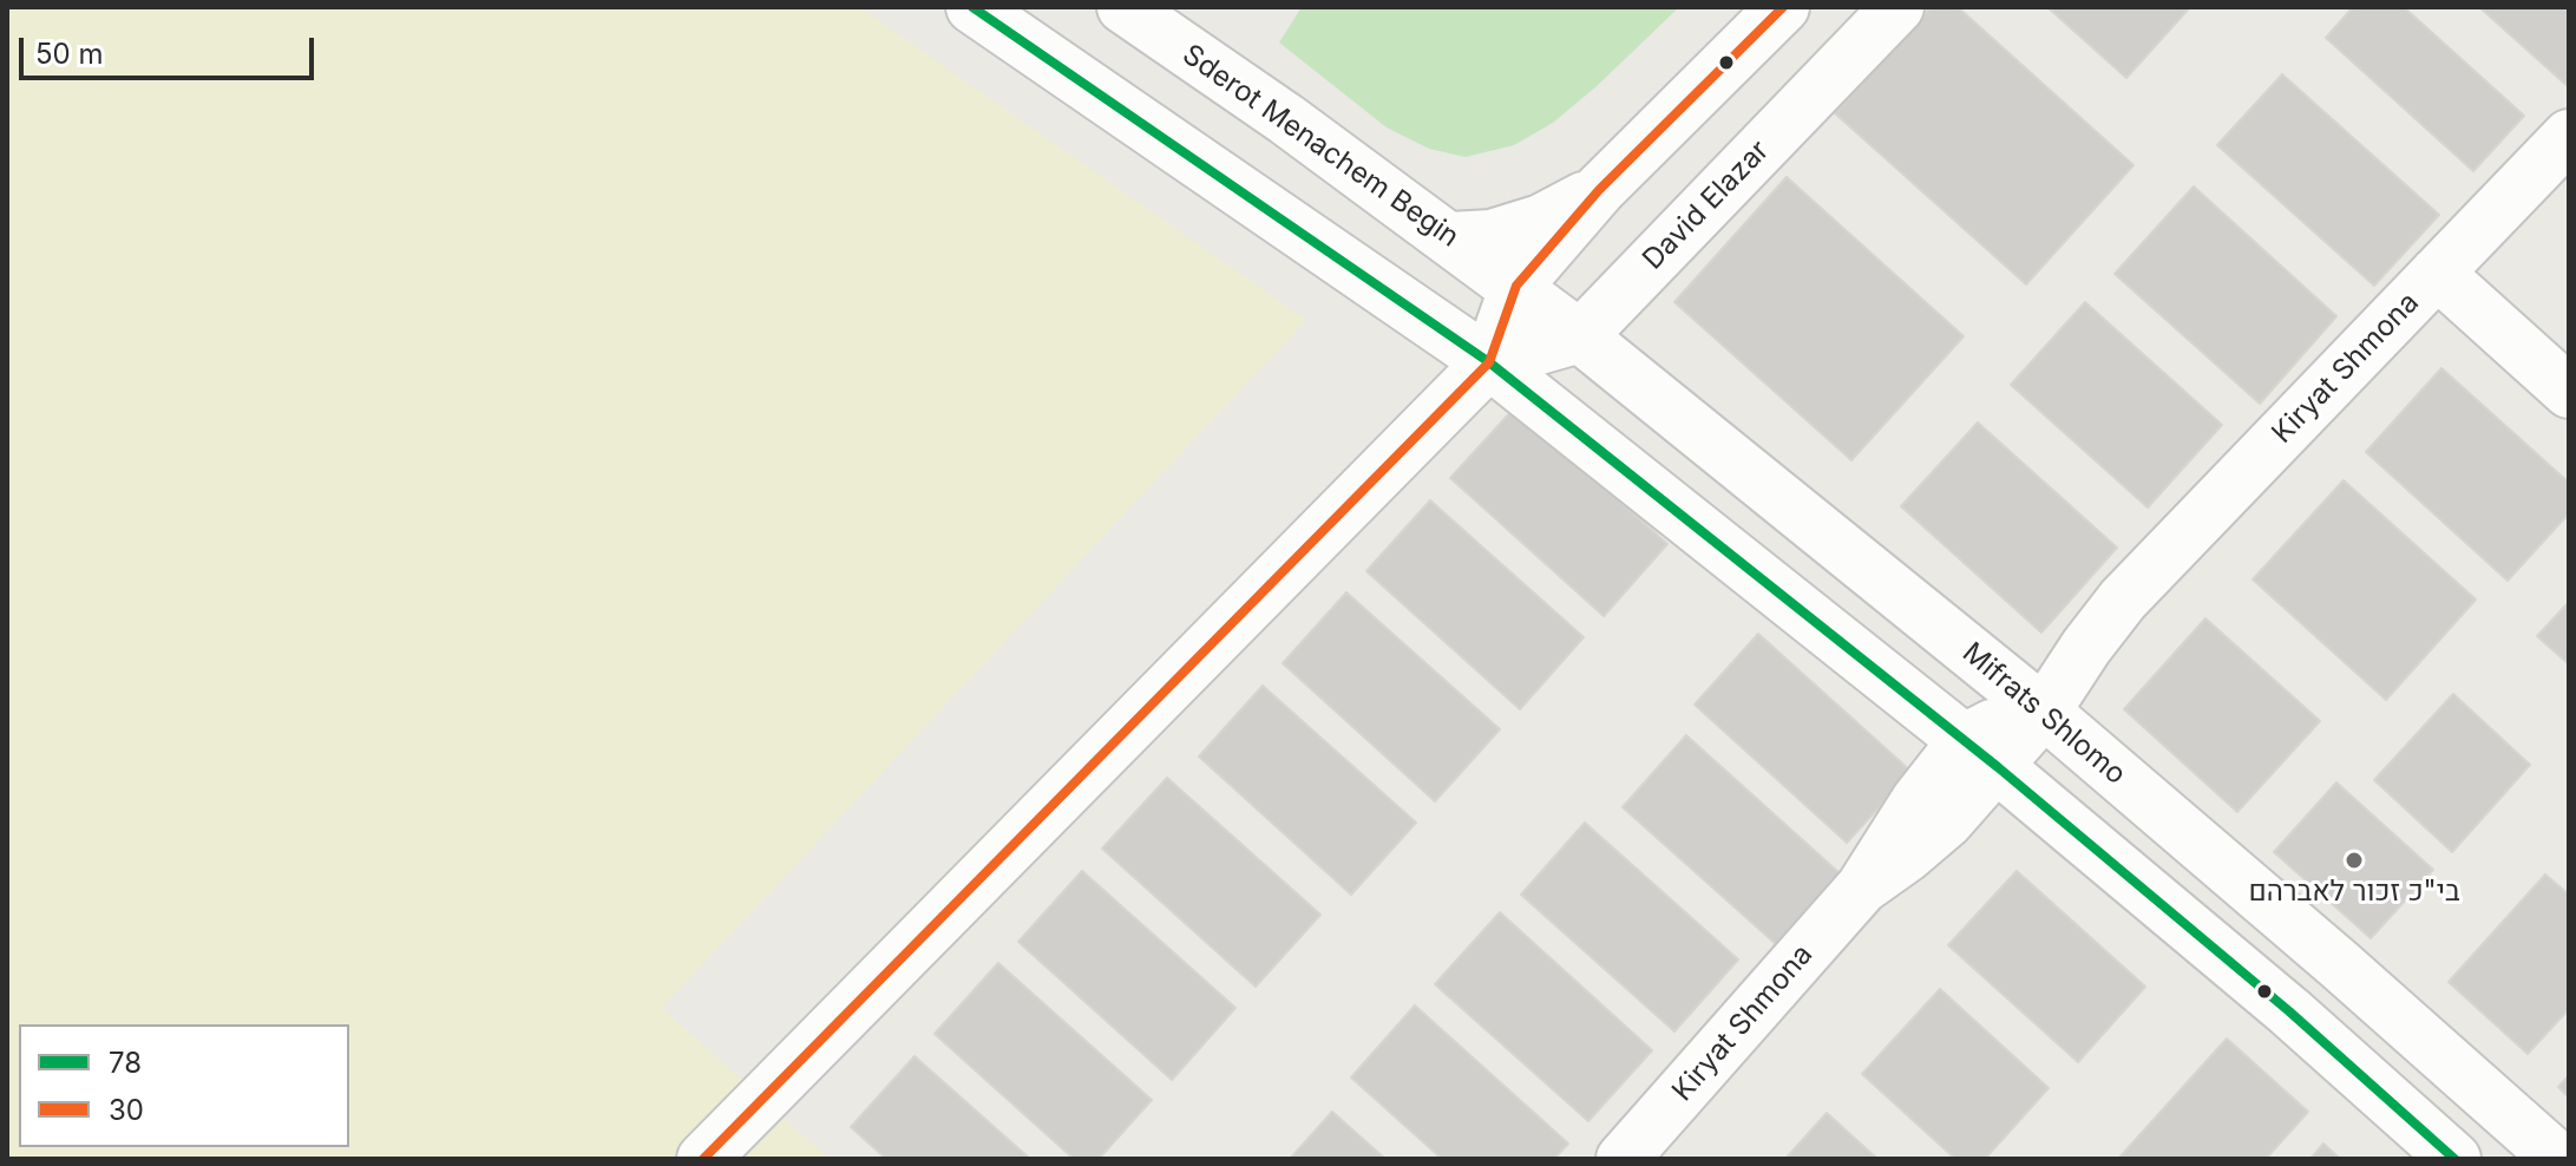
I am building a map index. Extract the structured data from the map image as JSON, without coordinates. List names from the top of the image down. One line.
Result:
{"streets":{"street":["Sderot Menachem Begin","David Elazar","Kiryat Shmona","Mifrats Shlomo"]},"crossings":[["Sderot Menachem Begin","Mifrats Shlomo"],["David Elazar","Mifrats Shlomo"],["Kiryat Shmona","Mifrats Shlomo"]],"places":["בי\"כ זכור לאברהם"],"lines":["transit line 78","transit line 30"],"legend":["78","30"],"scale_bar":"50 m"}
